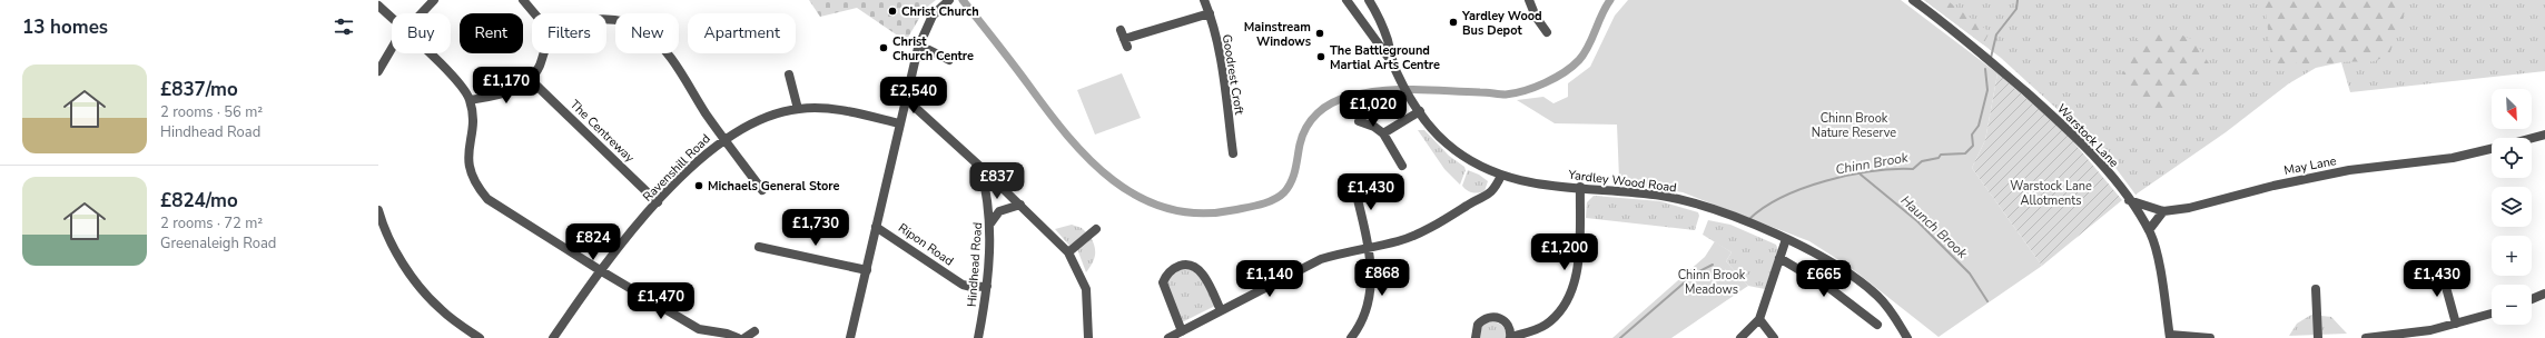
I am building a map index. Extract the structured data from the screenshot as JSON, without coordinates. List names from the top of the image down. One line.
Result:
{"streets":{"street":["Goodrest Croft","The Centreway","Warstock Lane","May Lane","Ravenshill Road","Yardley Wood Road","Ripon Road","Hindhead Road"]},"crossings":[["The Centreway","Ravenshill Road"],["Warstock Lane","May Lane"],["Ripon Road","Hindhead Road"]],"water":["Chinn Brook","Haunch Brook"],"parks":["Chinn Brook Nature Reserve","Warstock Lane Allotments","Chinn Brook Meadows"],"places":["Christ Church","Yardley Wood Bus Depot","Mainstream Windows","Christ Church Centre","The Battleground Martial Arts Centre","Michaels General Store"],"north":"bottom right","page":{"heading":"13 homes","chip":["Buy","Rent","Filters","New","Apartment"],"list":[{"name":"£837/mo","note":"2 rooms · 56 m² · Hindhead Road"},{"name":"£824/mo","note":"2 rooms · 72 m² · Greenaleigh Road"}],"price":["£1,170","£2,540","£1,020","£837","£1,430","£1,730","£824","£1,200","£868","£1,140","£665","£1,430","£1,470"],"map_buttons":["+","−"]}}
